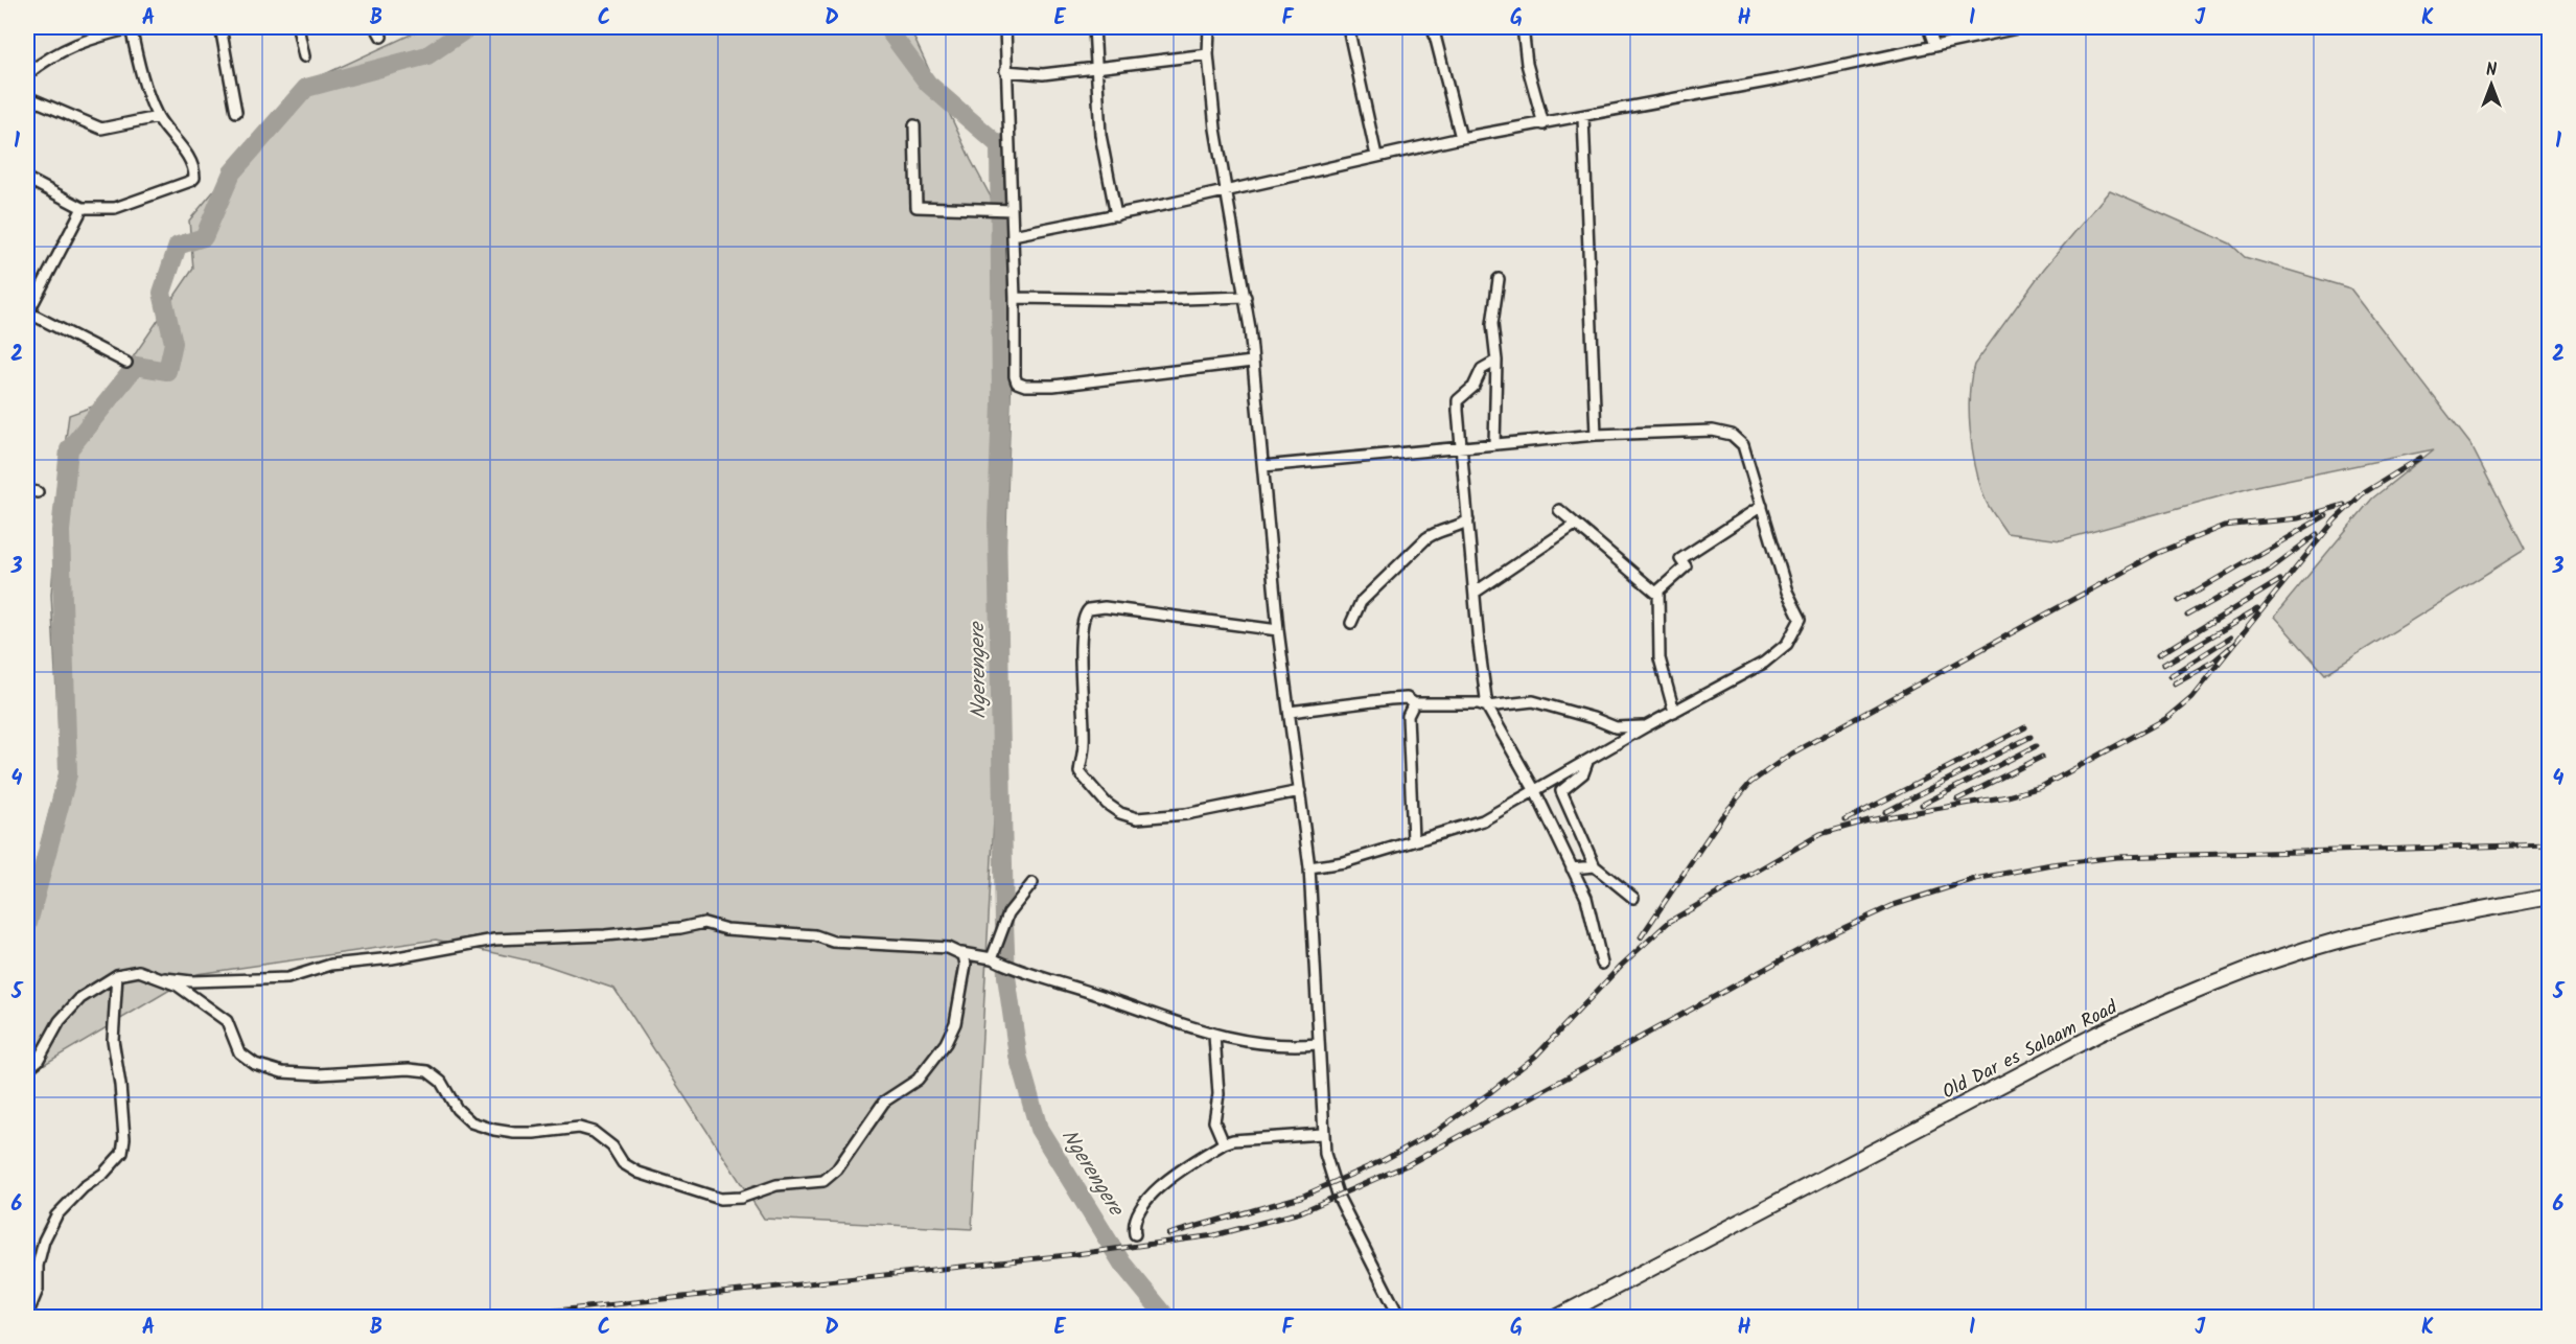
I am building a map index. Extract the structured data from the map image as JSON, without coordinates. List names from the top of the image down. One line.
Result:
{"streets":{"main road":["Old Dar es Salaam Road"]},"water":["Ngerengere"],"north":"top","grid":{"columns":["A","B","C","D","E","F","G","H","I","J","K"],"rows":["1","2","3","4","5","6"]}}
